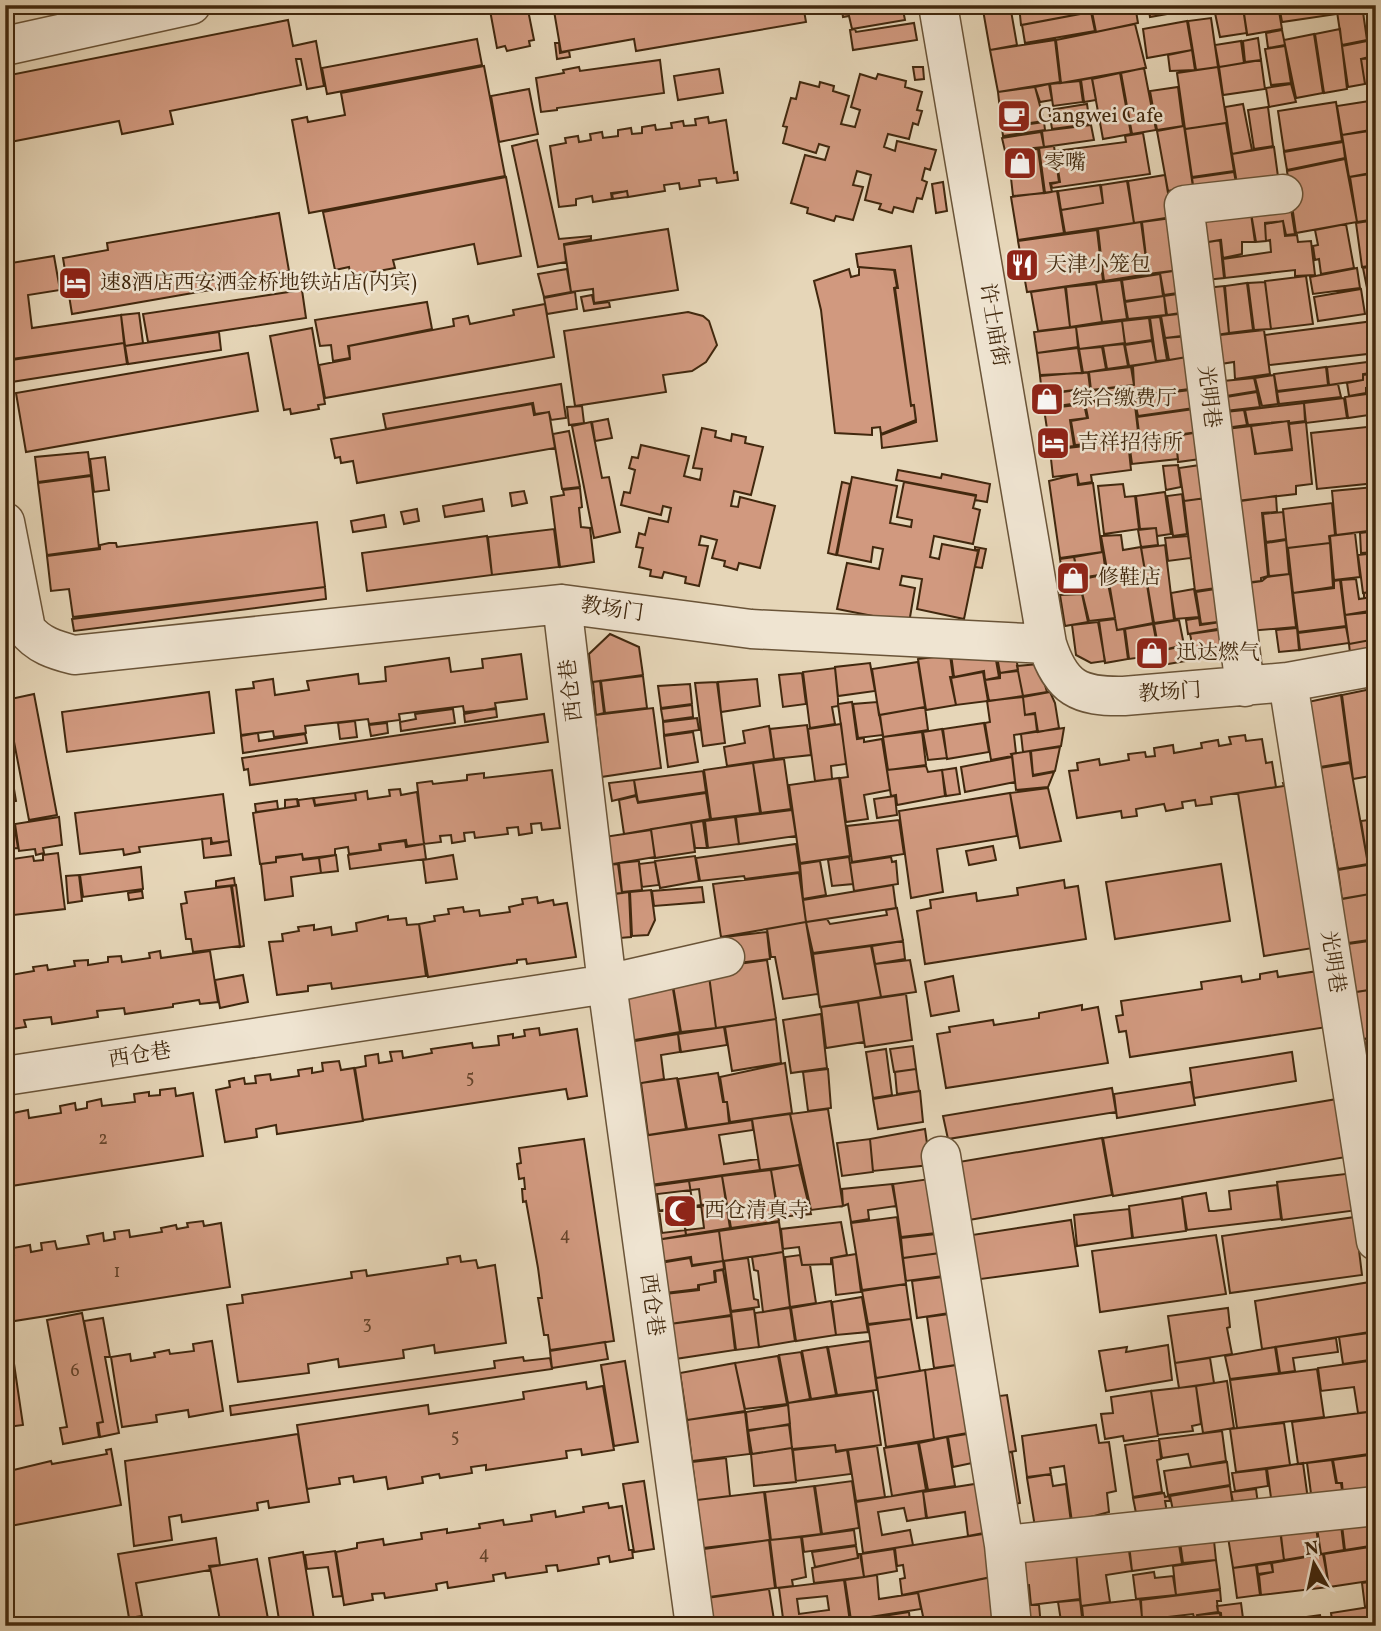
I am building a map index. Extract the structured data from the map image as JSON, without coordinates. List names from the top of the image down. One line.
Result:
{"streets":{"street":["许士庙街","光明巷","教场门","西仓巷"]},"crossings":[["许士庙街","教场门"],["光明巷","教场门"],["教场门","西仓巷"]],"places":{"cafe":["Cangwei Cafe"],"shop":["零嘴","综合缴费厅","修鞋店","迅达燃气"],"restaurant":["天津小笼包"],"hotel":["速8酒店西安洒金桥地铁站店(内宾)","吉祥招待所"],"mosque":["西仓清真寺"]},"house_numbers":["5","2","4","1","3","6","5","4"],"north":"top"}
